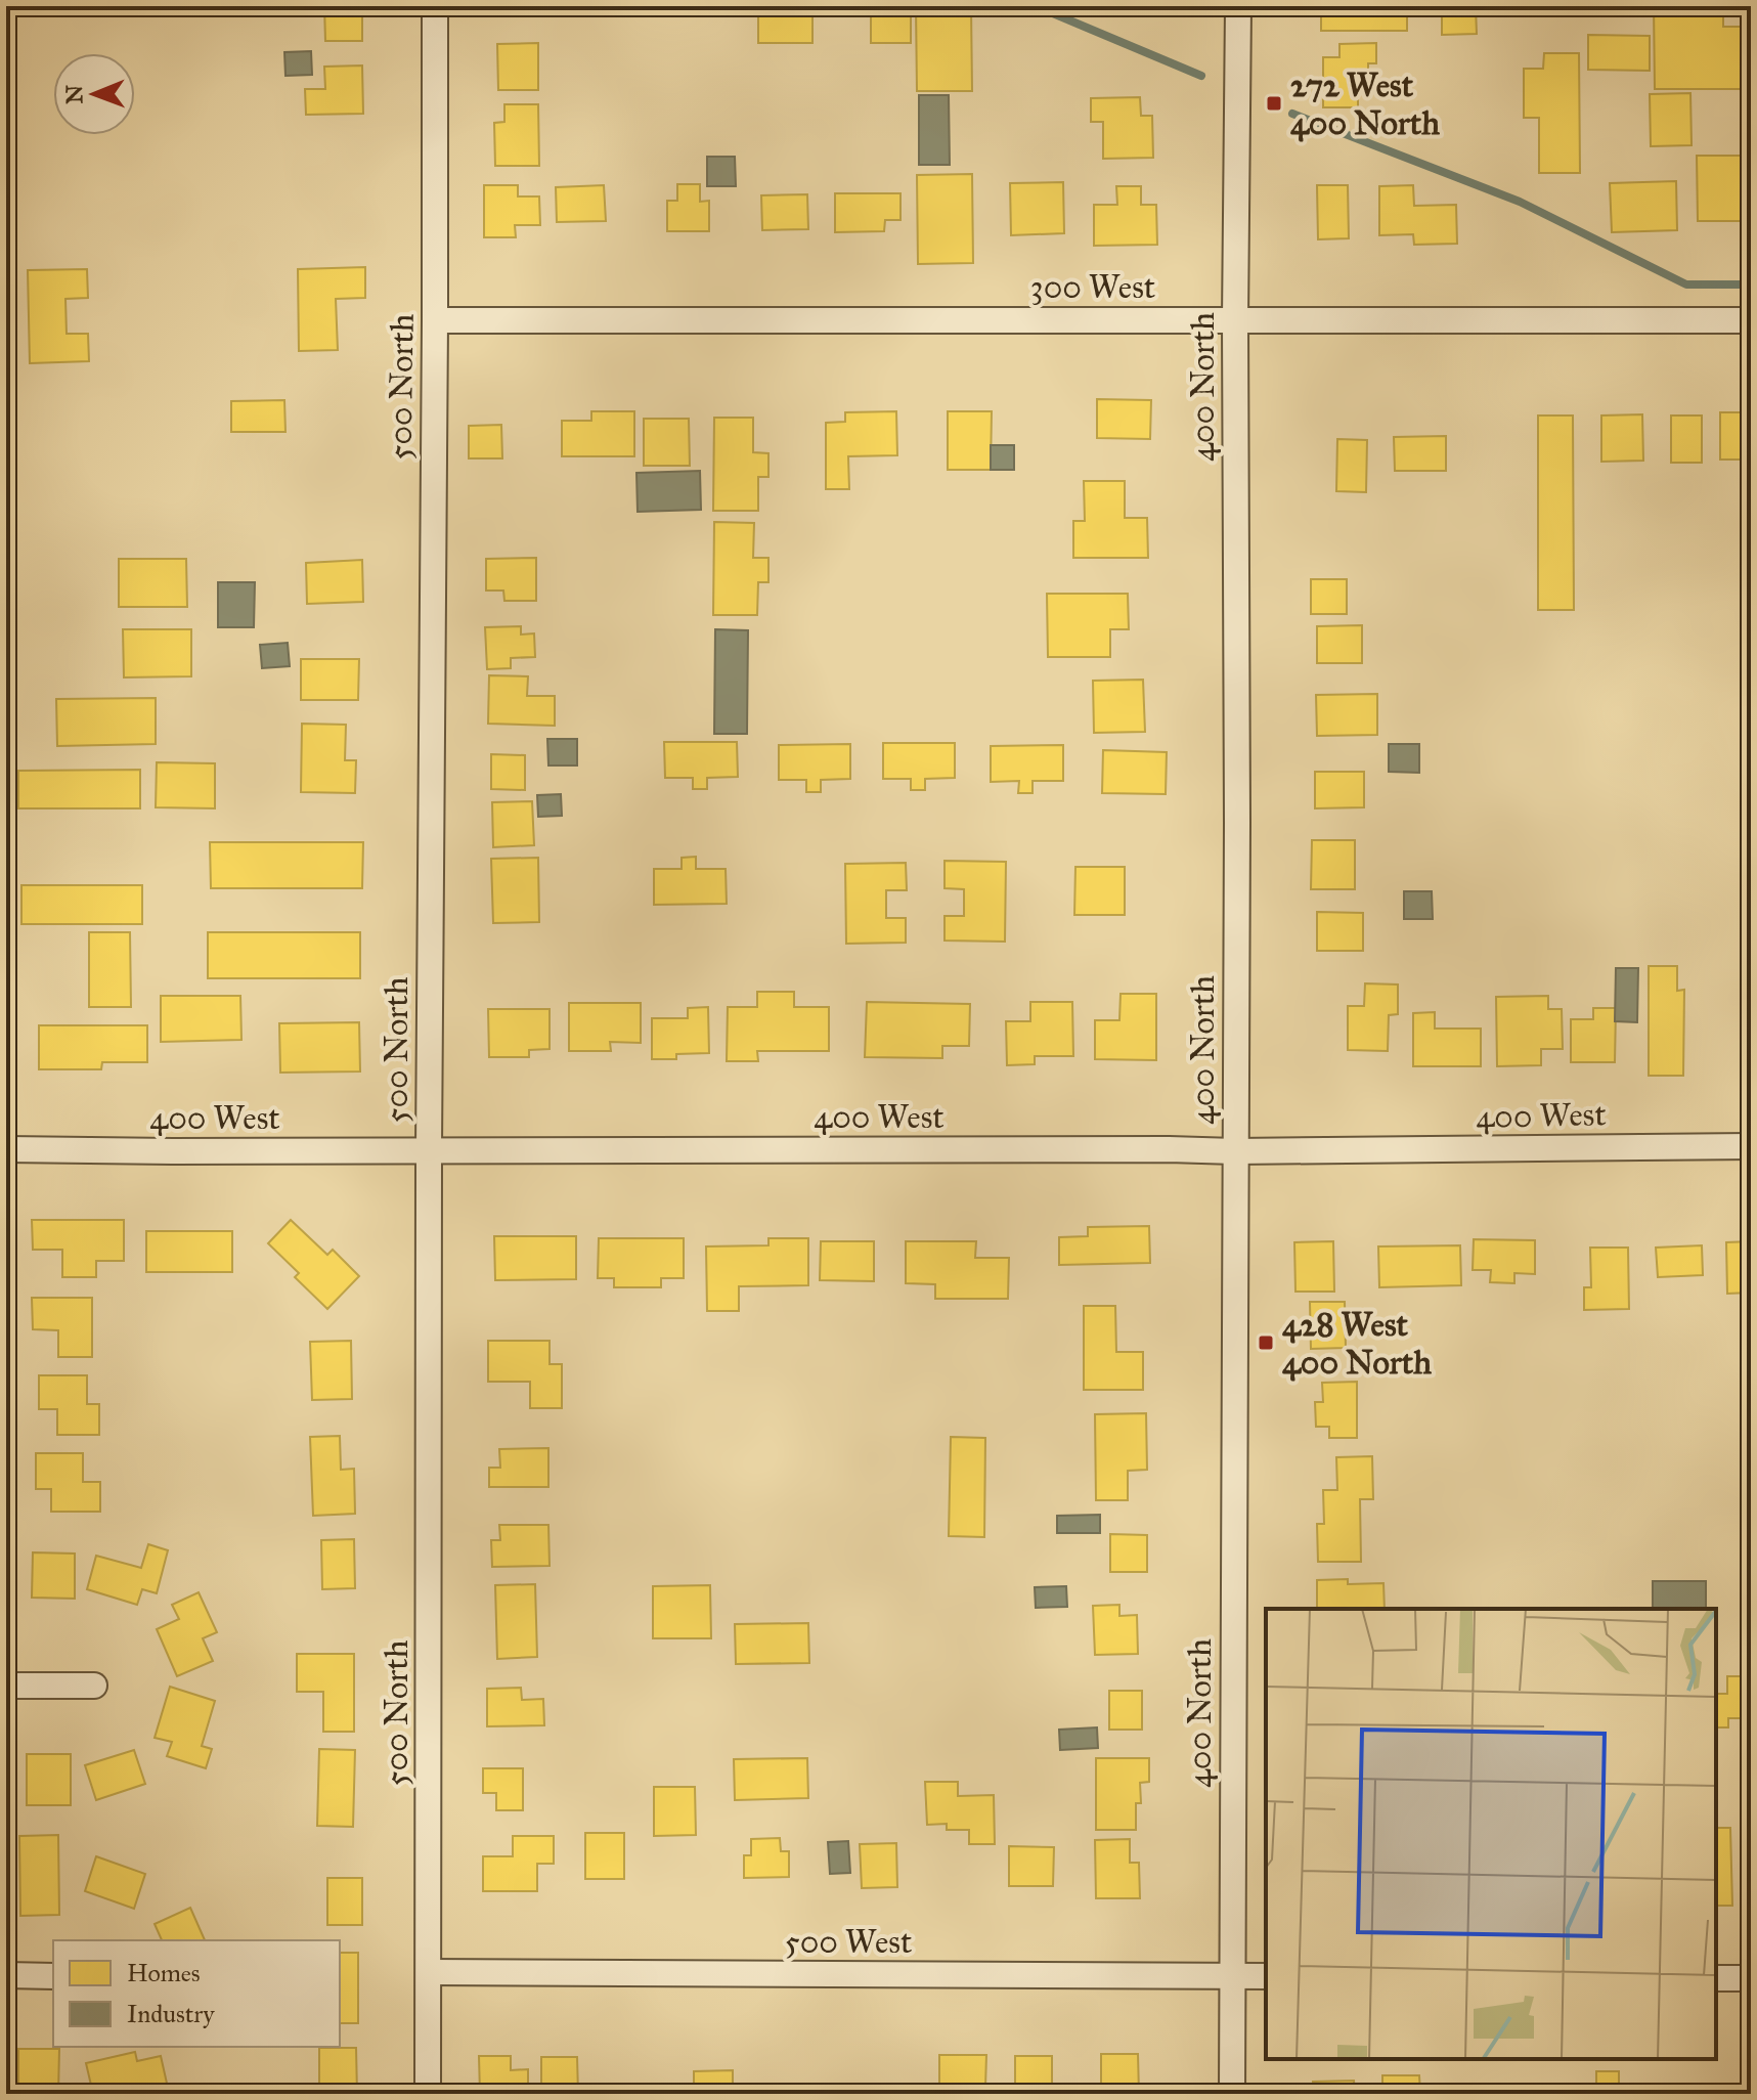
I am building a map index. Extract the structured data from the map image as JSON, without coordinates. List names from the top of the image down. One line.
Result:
{"streets":{"street":["300 West","500 North","400 North","400 West","500 West"]},"crossings":[["300 West","500 North"],["300 West","400 North"],["500 North","400 West"],["500 North","500 West"],["400 North","400 West"],["400 North","500 West"]],"places":{"transit":["272 West 400 North","428 West 400 North"]},"legend":["Homes","Industry"],"north":"left"}
